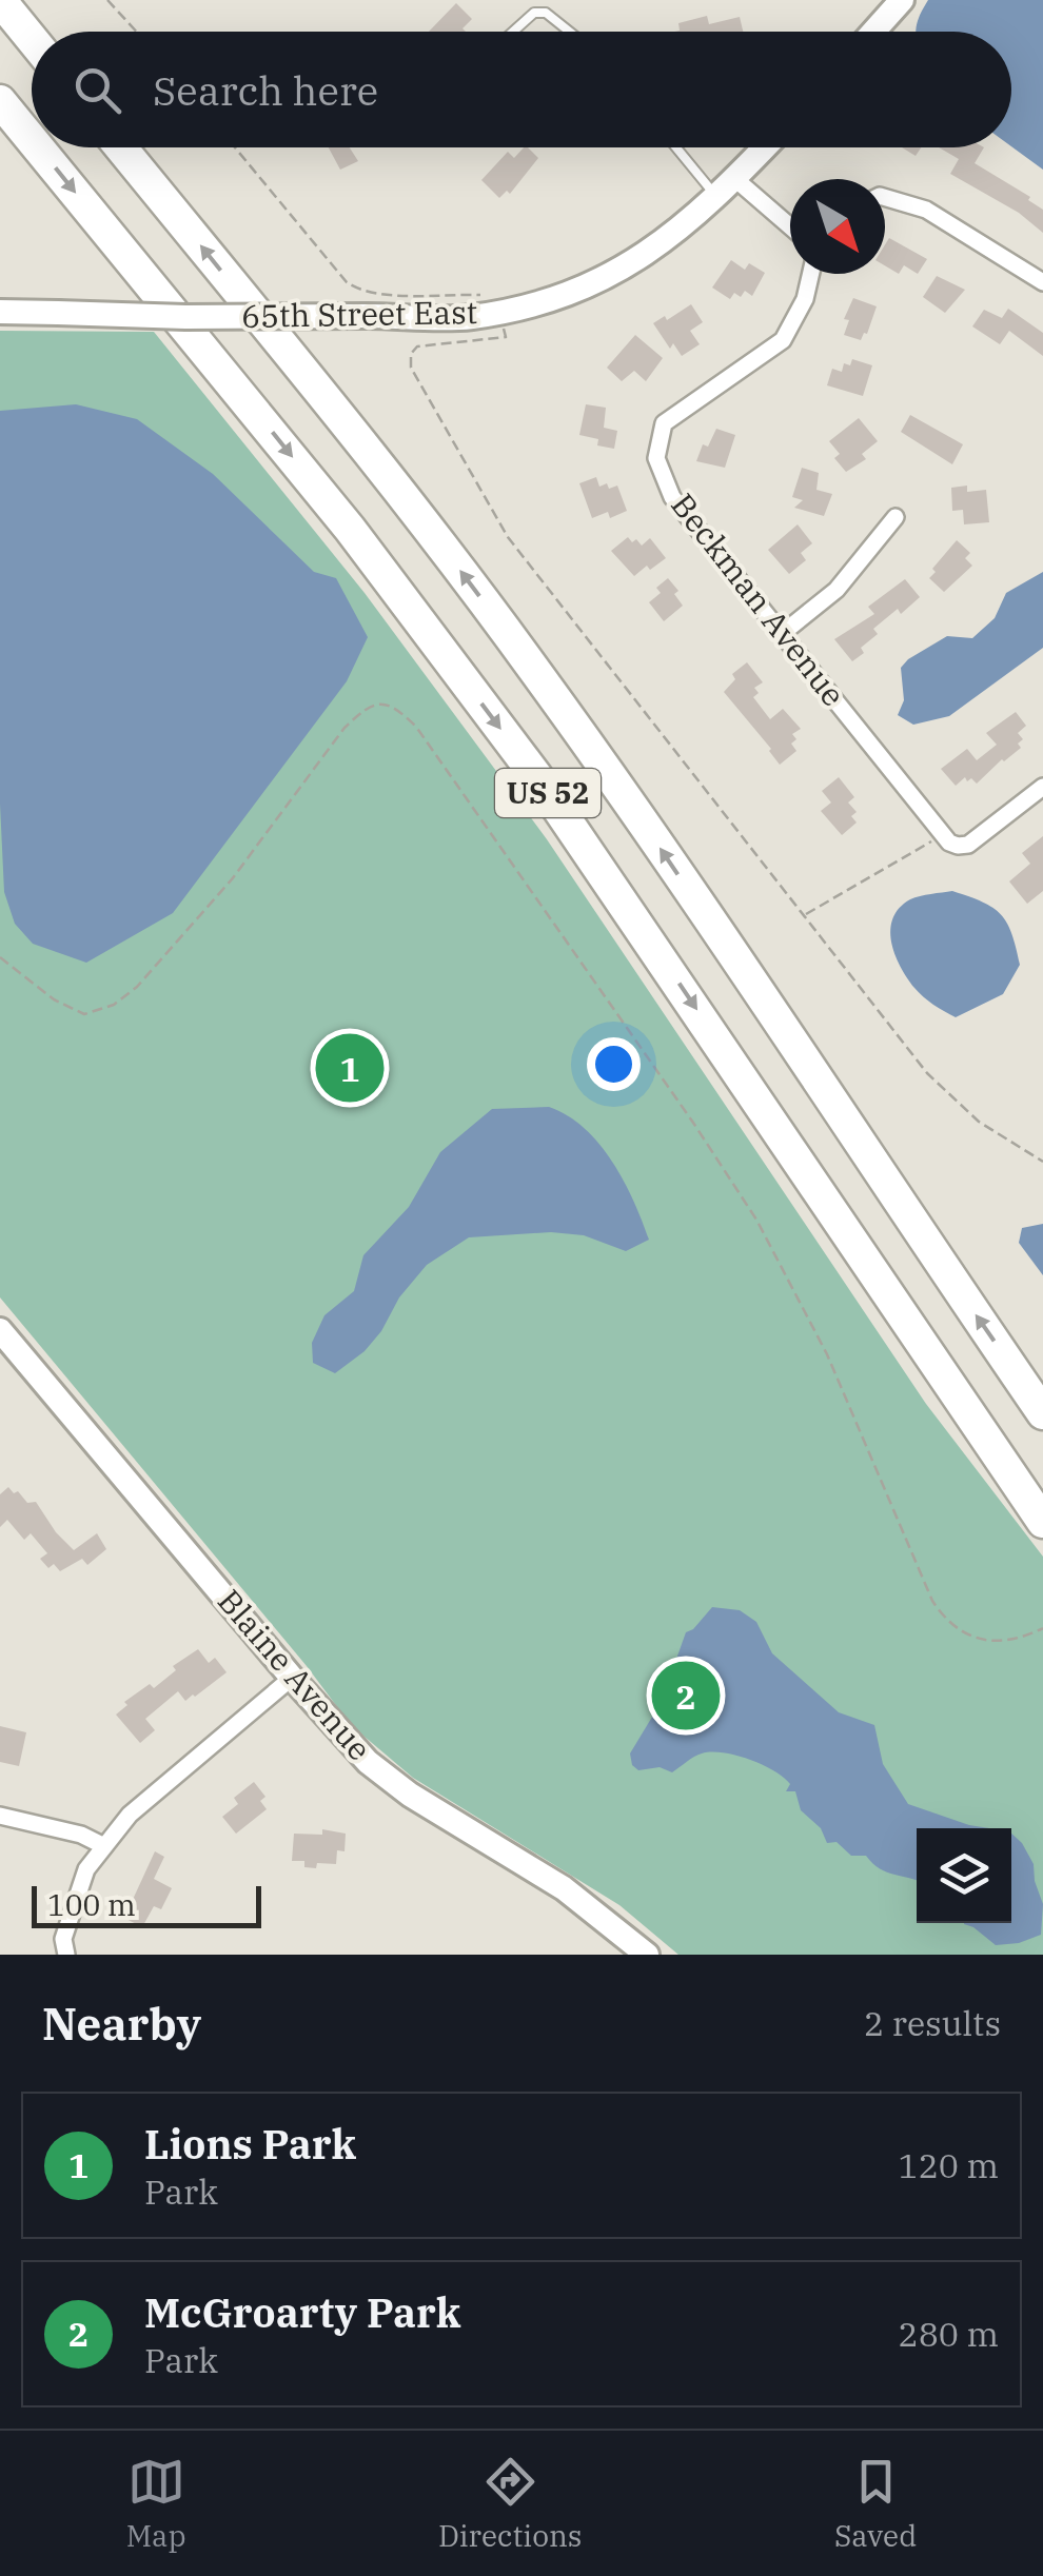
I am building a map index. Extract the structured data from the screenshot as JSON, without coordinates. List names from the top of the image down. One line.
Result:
{"streets":{"highway":["US 52"],"street":["65th Street East","Beckman Avenue","Blaine Avenue"]},"scale_bar":"100 m","north":"bottom right","page":{"search":"Search here","pins":["1","2"],"scale":"100 m","heading":["Nearby","2 results"],"list":[{"mark":"1","name":"Lions Park","note":"Park","value":"120 m"},{"mark":"2","name":"McGroarty Park","note":"Park","value":"280 m"}],"nav":["Map","Directions","Saved"]}}
